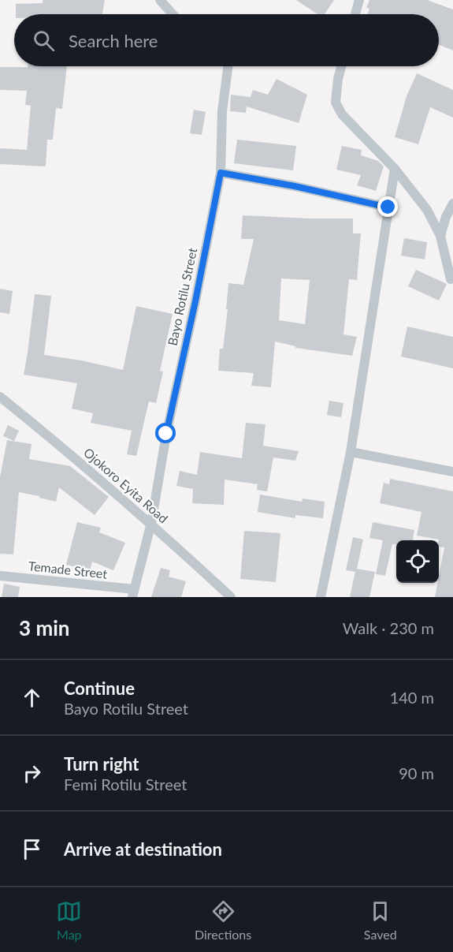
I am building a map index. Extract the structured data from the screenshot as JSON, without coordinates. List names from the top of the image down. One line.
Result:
{"streets":{"street":["Bayo Rotilu Street","Ojokoro Eyita Road","Temade Street"]},"crossings":[["Bayo Rotilu Street","Ojokoro Eyita Road"],["Bayo Rotilu Street","Temade Street"]],"page":{"search":"Search here","heading":["3 min","Walk · 230 m"],"list":[["Continue","Bayo Rotilu Street","140 m"],["Turn right","Femi Rotilu Street","90 m"],"Arrive at destination"],"nav":["Map","Directions","Saved"]}}
